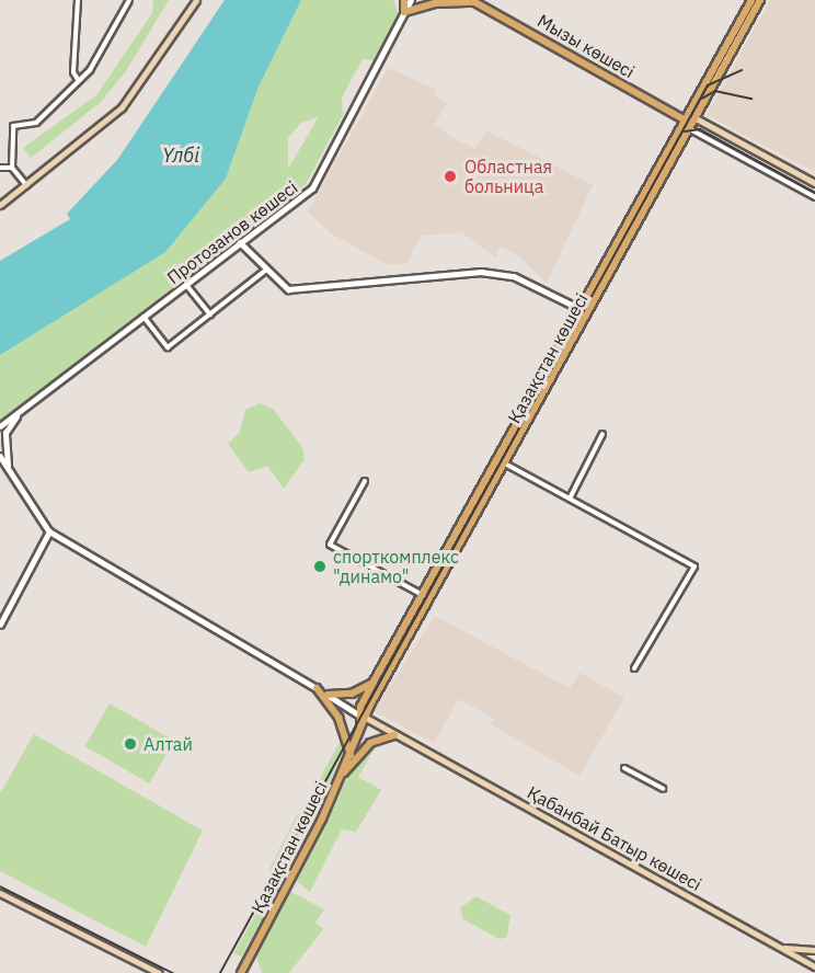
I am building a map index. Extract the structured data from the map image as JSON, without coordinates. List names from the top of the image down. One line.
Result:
{"streets":{"main road":["Мызы көшесі","Қазақстан көшесі","Қабанбай Батыр көшесі"],"street":["Протозанов көшесі"]},"crossings":[["Мызы көшесі","Қазақстан көшесі"],["Қазақстан көшесі","Қабанбай Батыр көшесі"]],"water":["Үлбі"],"places":["Областная больница","спорткомплекс \"динамо\"","Алтай"]}
